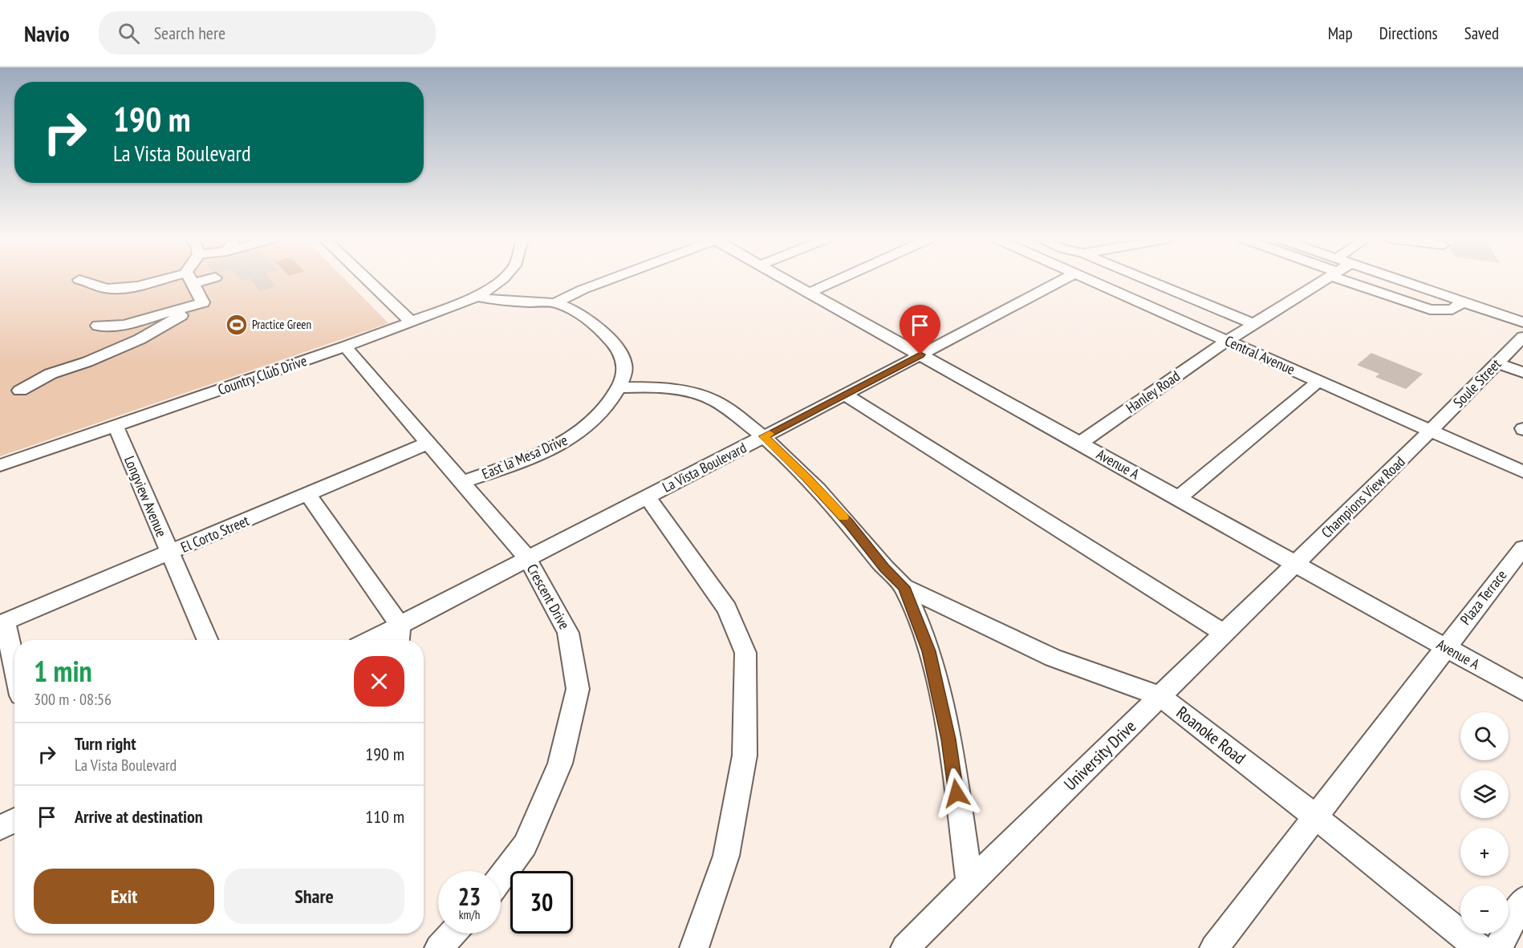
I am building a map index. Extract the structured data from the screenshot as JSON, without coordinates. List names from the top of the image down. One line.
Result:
{"streets":{"street":["Central Avenue","Country Club Drive","Soule Street","Hanley Road","East la Mesa Drive","Avenue A","La Vista Boulevard","Longview Avenue","Champions View Road","El Corto Street","Crescent Drive","Plaza Terrace","Roanoke Road","University Drive"]},"crossings":[["Central Avenue","Soule Street"],["Central Avenue","Hanley Road"],["Central Avenue","Champions View Road"],["Country Club Drive","Longview Avenue"],["Country Club Drive","Crescent Drive"],["Soule Street","Champions View Road"],["Hanley Road","Avenue A"],["East la Mesa Drive","Crescent Drive"],["East la Mesa Drive","Roanoke Road"],["Avenue A","La Vista Boulevard"],["Avenue A","Champions View Road"],["Avenue A","Plaza Terrace"],["Avenue A","University Drive"],["La Vista Boulevard","Crescent Drive"],["La Vista Boulevard","Roanoke Road"],["Longview Avenue","El Corto Street"],["Champions View Road","University Drive"],["El Corto Street","Crescent Drive"],["Plaza Terrace","Roanoke Road"],["Roanoke Road","University Drive"]],"places":{"sports":["Practice Green"]},"page":{"header":"Navio","search":"Search here","nav":["Map","Directions","Saved"],"turn":["190 m","La Vista Boulevard"],"heading":["1 min","300 m · 08:56"],"map_buttons":["+","−"],"list":[{"name":"Turn right","note":"La Vista Boulevard","value":"190 m"},{"name":"Arrive at destination","value":"110 m"}],"buttons":["Exit","Share"],"speed":"23 km/h","limit":"30"}}
